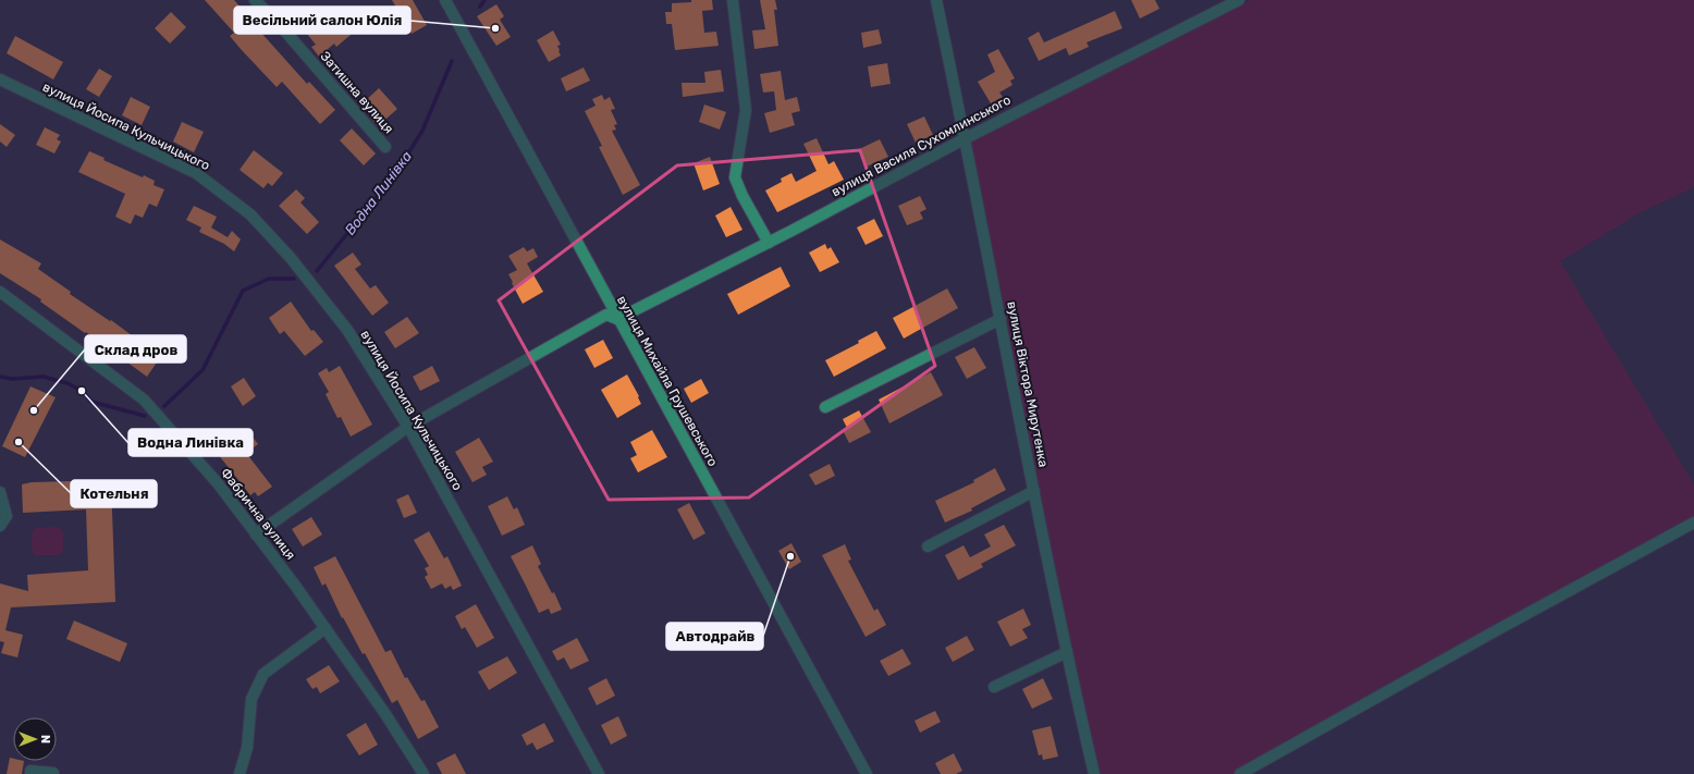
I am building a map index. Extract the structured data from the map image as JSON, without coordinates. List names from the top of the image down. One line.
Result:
{"streets":{"street":["Затишна вулиця","вулиця Йосипа Кульчицького","вулиця Василя Сухомлинського","вулиця Михайла Грушевського","вулиця Віктора Мирутенка","Фабрична вулиця"]},"crossings":[["вулиця Василя Сухомлинського","вулиця Михайла Грушевського"],["вулиця Василя Сухомлинського","вулиця Віктора Мирутенка"]],"water":["Водна Линівка"],"places":["Весільний салон Юлія","Водна Линівка","Склад дров","Котельня","Автодрайв"],"north":"right"}
